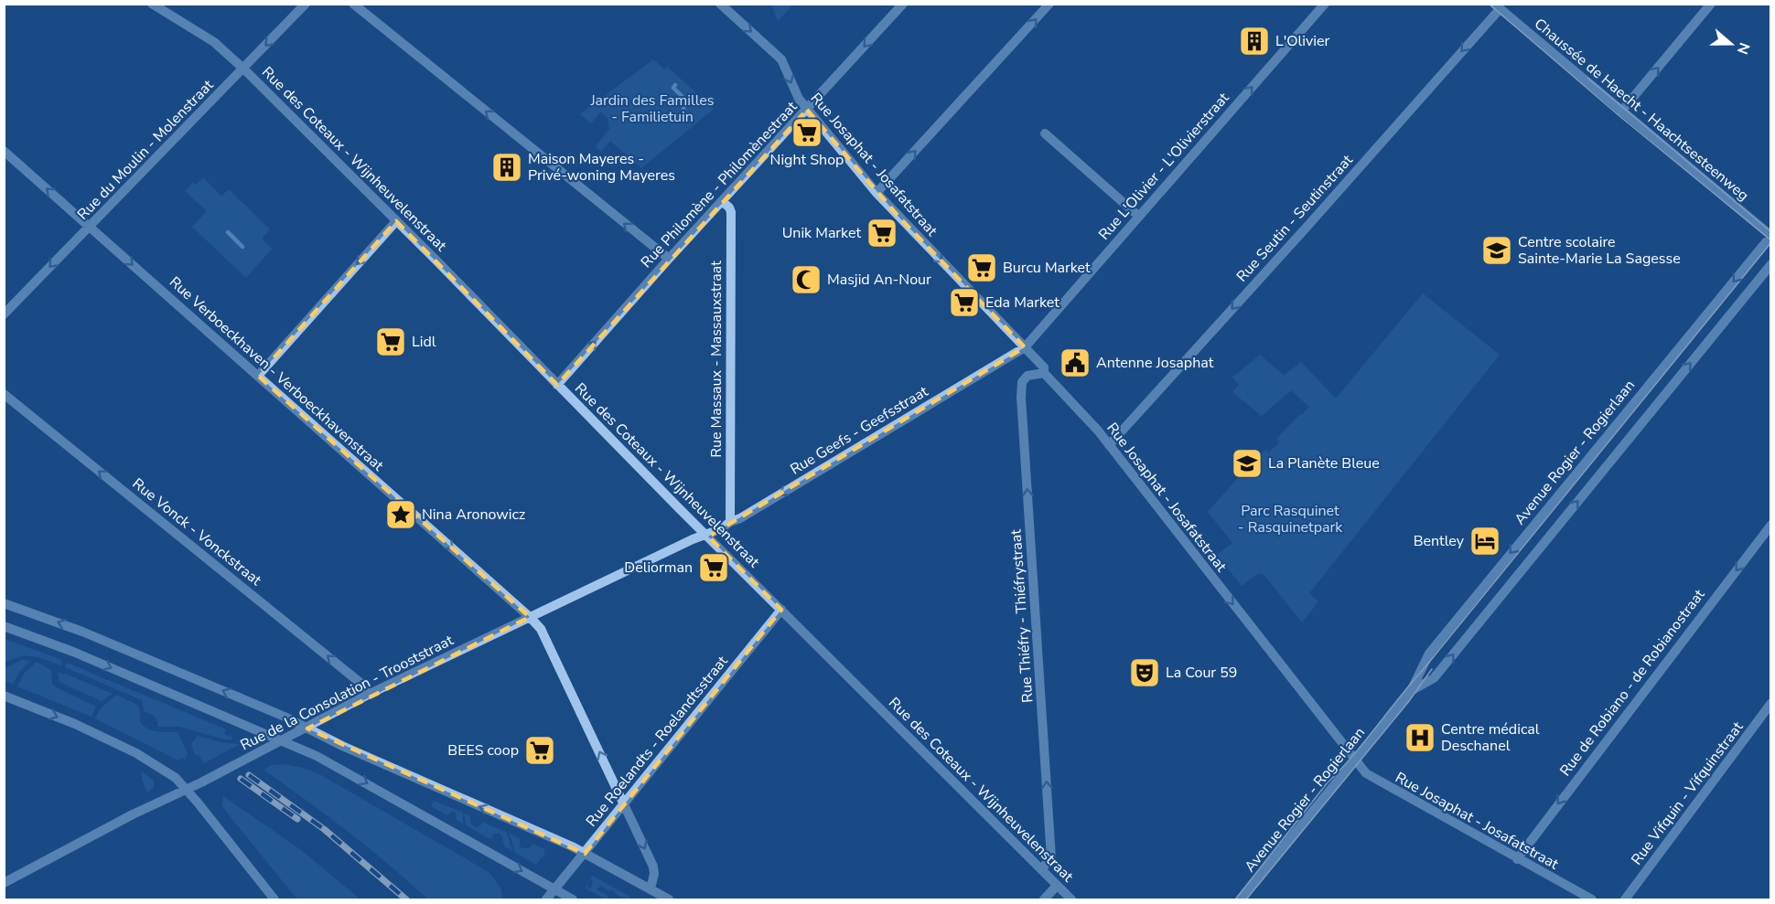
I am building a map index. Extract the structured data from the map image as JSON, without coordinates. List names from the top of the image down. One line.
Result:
{"streets":{"street":["Chaussée de Haecht - Haachtsesteenweg","Rue du Moulin - Molenstraat","Rue des Coteaux - Wijnheuvelenstraat","Rue Josaphat - Josafatstraat","Rue L'Olivier - L'Olivierstraat","Rue Philomène - Philomènestraat","Rue Seutin - Seutinstraat","Rue Massaux - Massauxstraat","Rue Verboeckhaven - Verboeckhavenstraat","Rue Geefs - Geefsstraat","Avenue Rogier - Rogierlaan","Rue Vonck - Vonckstraat","Rue Thiéfry - Thiéfrystraat","Rue de Robiano - de Robianostraat","Rue de la Consolation - Trooststraat","Rue Roelandts - Roelandtsstraat","Rue Vifquin - Vifquinstraat"]},"crossings":[["Chaussée de Haecht - Haachtsesteenweg","Rue Seutin - Seutinstraat"],["Chaussée de Haecht - Haachtsesteenweg","Avenue Rogier - Rogierlaan"],["Rue du Moulin - Molenstraat","Rue des Coteaux - Wijnheuvelenstraat"],["Rue du Moulin - Molenstraat","Rue Verboeckhaven - Verboeckhavenstraat"],["Rue des Coteaux - Wijnheuvelenstraat","Rue Philomène - Philomènestraat"],["Rue des Coteaux - Wijnheuvelenstraat","Rue Geefs - Geefsstraat"],["Rue des Coteaux - Wijnheuvelenstraat","Rue Thiéfry - Thiéfrystraat"],["Rue des Coteaux - Wijnheuvelenstraat","Rue de la Consolation - Trooststraat"],["Rue des Coteaux - Wijnheuvelenstraat","Rue Roelandts - Roelandtsstraat"],["Rue Josaphat - Josafatstraat","Rue L'Olivier - L'Olivierstraat"],["Rue Josaphat - Josafatstraat","Rue Philomène - Philomènestraat"],["Rue Josaphat - Josafatstraat","Rue Seutin - Seutinstraat"],["Rue Josaphat - Josafatstraat","Rue Geefs - Geefsstraat"],["Rue Josaphat - Josafatstraat","Avenue Rogier - Rogierlaan"],["Rue Josaphat - Josafatstraat","Rue Thiéfry - Thiéfrystraat"],["Rue Josaphat - Josafatstraat","Rue de Robiano - de Robianostraat"],["Rue L'Olivier - L'Olivierstraat","Rue Geefs - Geefsstraat"],["Rue Philomène - Philomènestraat","Rue Massaux - Massauxstraat"],["Rue Massaux - Massauxstraat","Rue Geefs - Geefsstraat"],["Rue Verboeckhaven - Verboeckhavenstraat","Rue de la Consolation - Trooststraat"],["Rue Verboeckhaven - Verboeckhavenstraat","Rue Roelandts - Roelandtsstraat"],["Rue Geefs - Geefsstraat","Rue de la Consolation - Trooststraat"],["Rue Vonck - Vonckstraat","Rue de la Consolation - Trooststraat"]],"one_way":["Rue du Moulin - Molenstraat","Rue Josaphat - Josafatstraat","Rue L'Olivier - L'Olivierstraat","Rue Seutin - Seutinstraat","Rue Geefs - Geefsstraat","Rue Vonck - Vonckstraat","Rue Thiéfry - Thiéfrystraat","Rue de Robiano - de Robianostraat"],"parks":["Jardin des Familles - Familietuin","Parc Rasquinet - Rasquinetpark"],"places":{"building":["L'Olivier","Maison Mayeres - Privé-woning Mayeres"],"supermarket":["Night Shop","Unik Market","Burcu Market","Eda Market","Lidl","Deliorman","BEES coop"],"school or university":["Centre scolaire Sainte-Marie La Sagesse","La Planète Bleue"],"mosque":["Masjid An-Nour"],"public building":["Antenne Josaphat"],"place":["Nina Aronowicz"],"hotel":["Bentley"],"theatre":["La Cour 59"],"hospital":["Centre médical Deschanel"]},"north":"right"}
